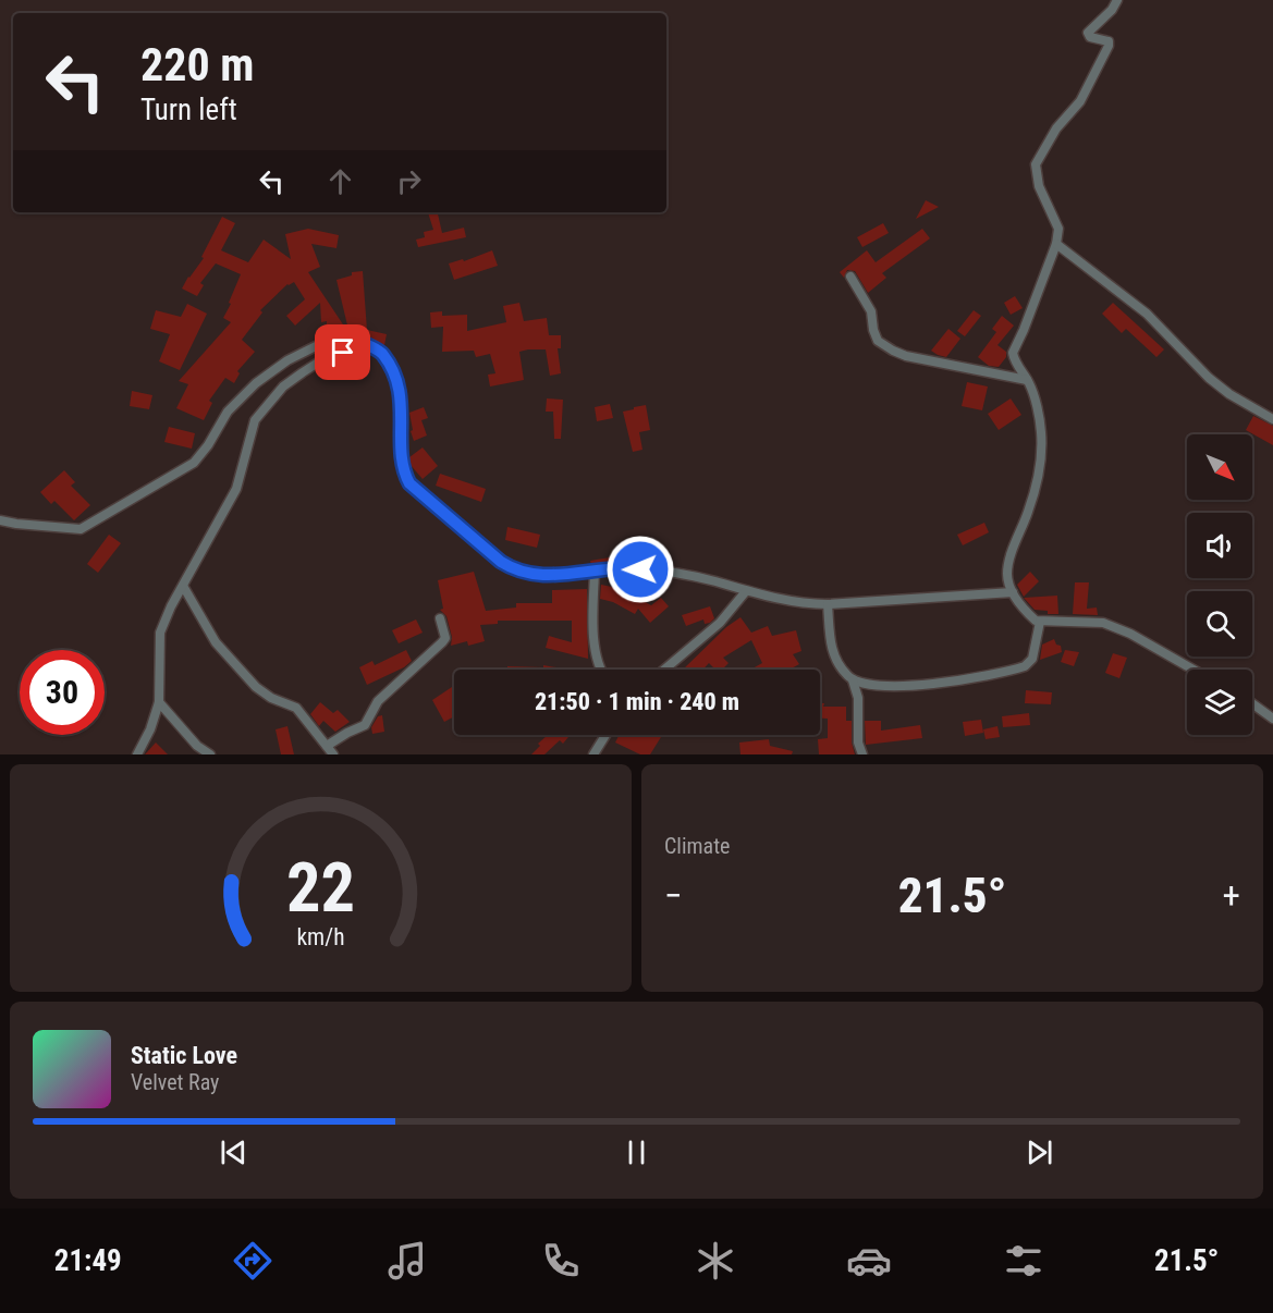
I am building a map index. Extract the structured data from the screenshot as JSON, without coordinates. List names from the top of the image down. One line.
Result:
{"north":"bottom right","page":{"turn":["220 m","Turn left"],"limit":"30","trip":"21:50 · 1 min · 240 m","tile":"Climate","heat":["−","21.5°","+"],"song":["Static Love","Velvet Ray"],"tabs":["21:49","21.5°"],"gauge":["22","km/h"]}}
